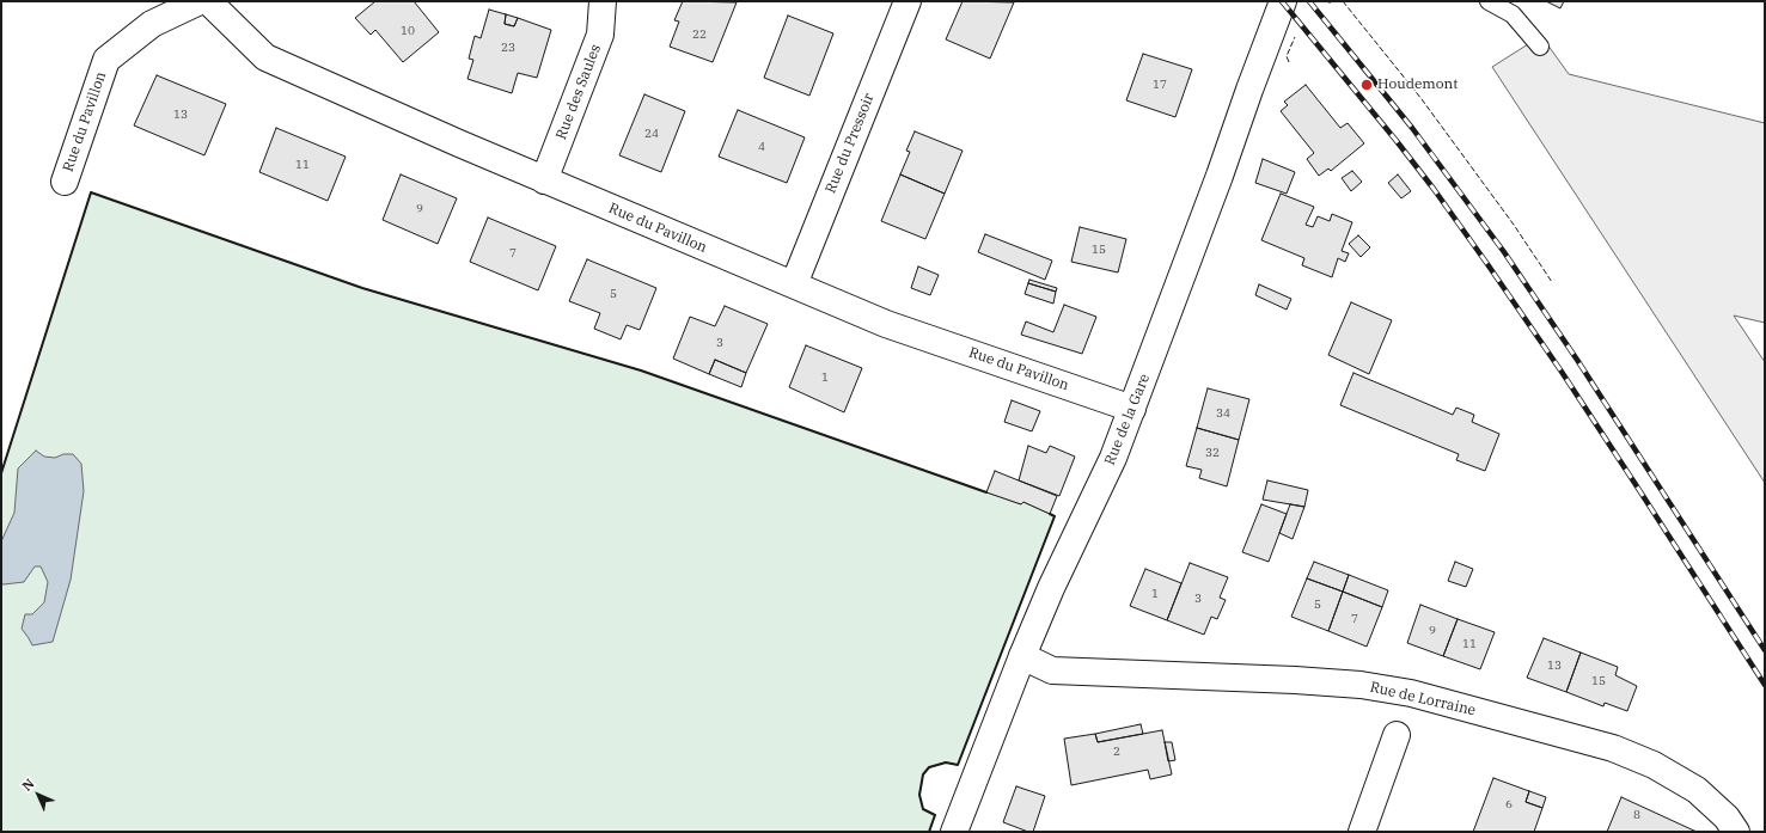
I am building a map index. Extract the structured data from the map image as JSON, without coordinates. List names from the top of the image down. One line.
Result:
{"streets":{"street":["Rue des Saules","Rue du Pavillon","Rue du Pressoir","Rue de la Gare","Rue de Lorraine"]},"crossings":[["Rue des Saules","Rue du Pavillon"],["Rue du Pavillon","Rue du Pressoir"],["Rue du Pavillon","Rue de la Gare"],["Rue de la Gare","Rue de Lorraine"]],"places":["Houdemont"],"house_numbers":["10","22","23","17","13","24","4","11","9","15","7","5","3","1","34","32","1","3","5","7","9","11","13","15","2","6","8"],"north":"top left"}
